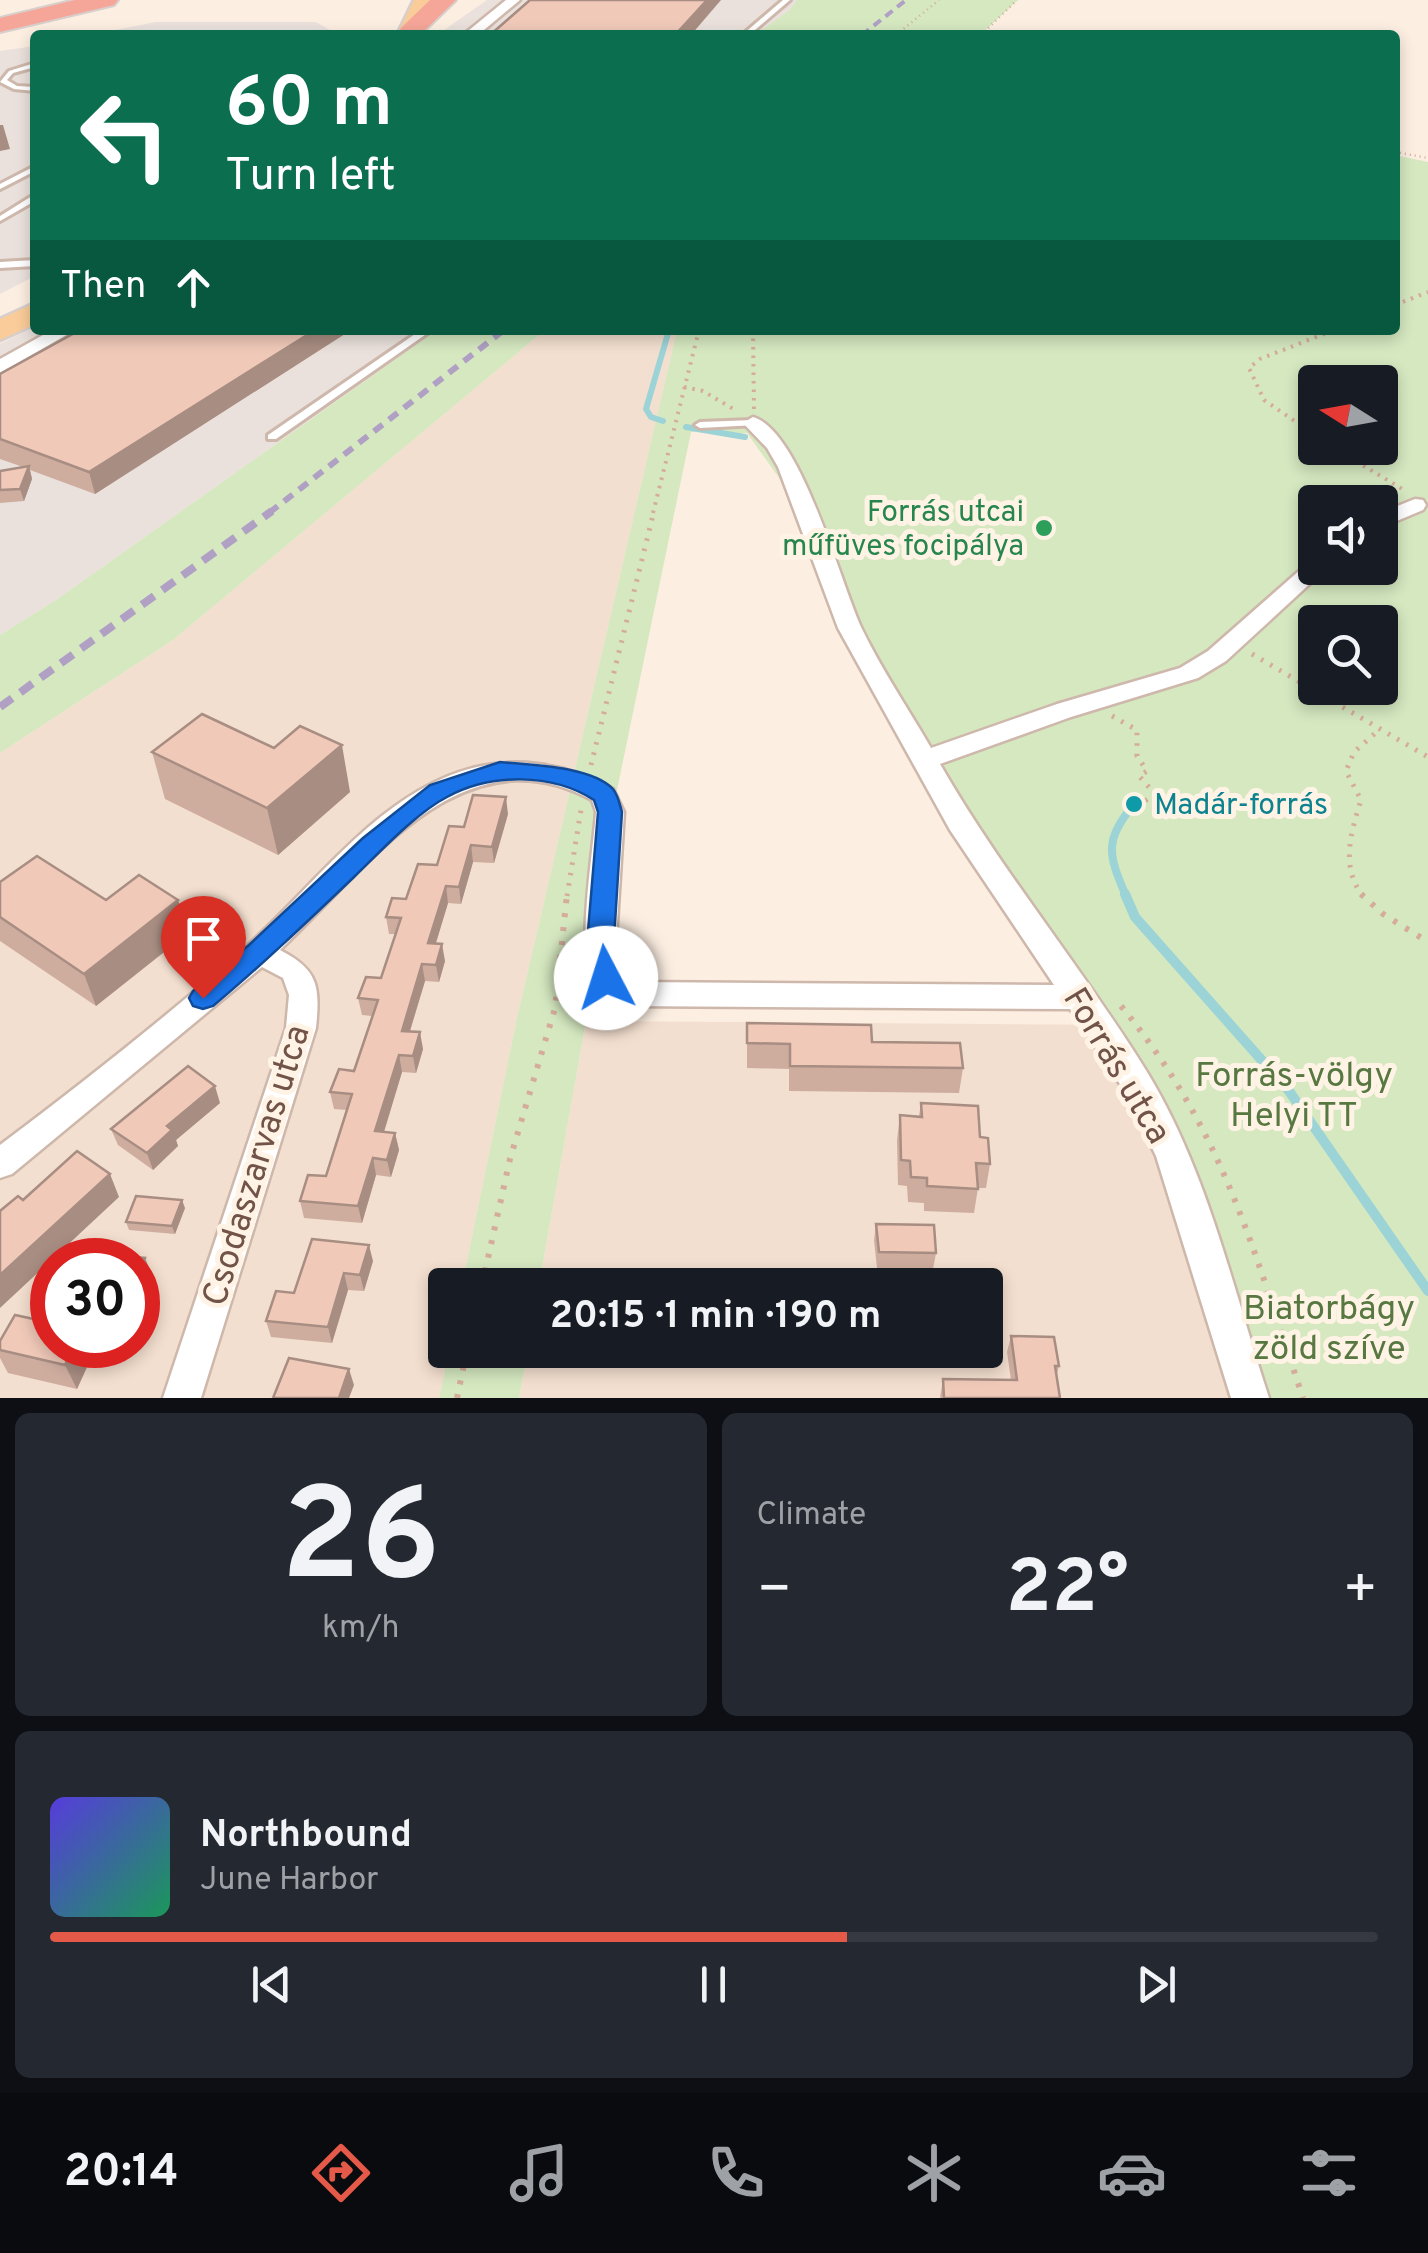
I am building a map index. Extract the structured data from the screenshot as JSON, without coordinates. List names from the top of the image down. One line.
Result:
{"streets":{"street":["Forrás utca","Csodaszarvas utca"]},"parks":["Forrás-völgy Helyi TT","Biatorbágy zöld szíve"],"places":["Forrás utcai műfüves focipálya","Madár-forrás"],"north":"left","page":{"turn":["60 m","Turn left"],"then":"Then","limit":"30","trip":"20:15 · 1 min · 190 m","tile":[["26","km/h"],"Climate"],"heat":["−","22°","+"],"song":["Northbound","June Harbor"],"tabs":"20:14"}}
